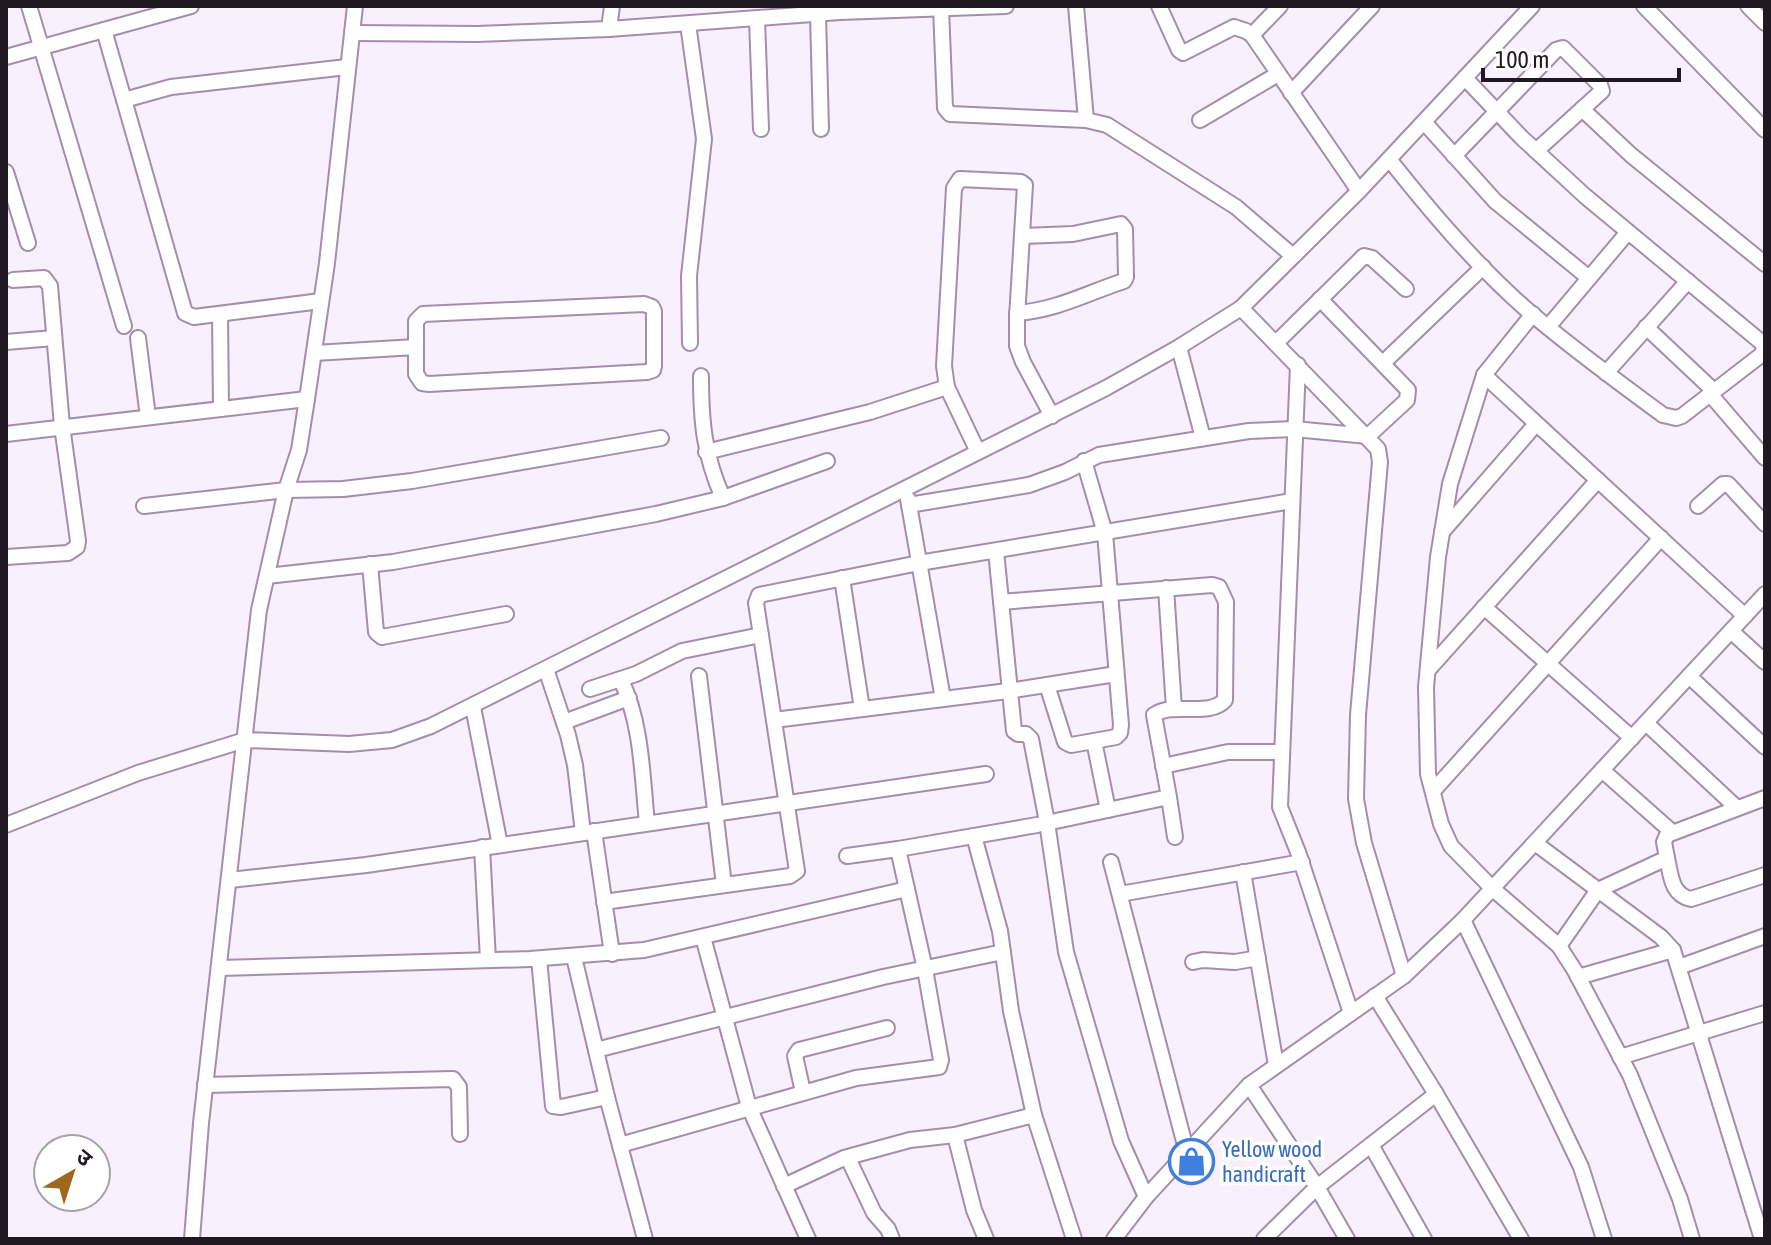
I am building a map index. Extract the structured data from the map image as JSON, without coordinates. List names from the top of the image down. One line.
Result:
{"places":{"shop":["Yellow wood handicraft"]},"scale_bar":"100 m","north":"top right"}
